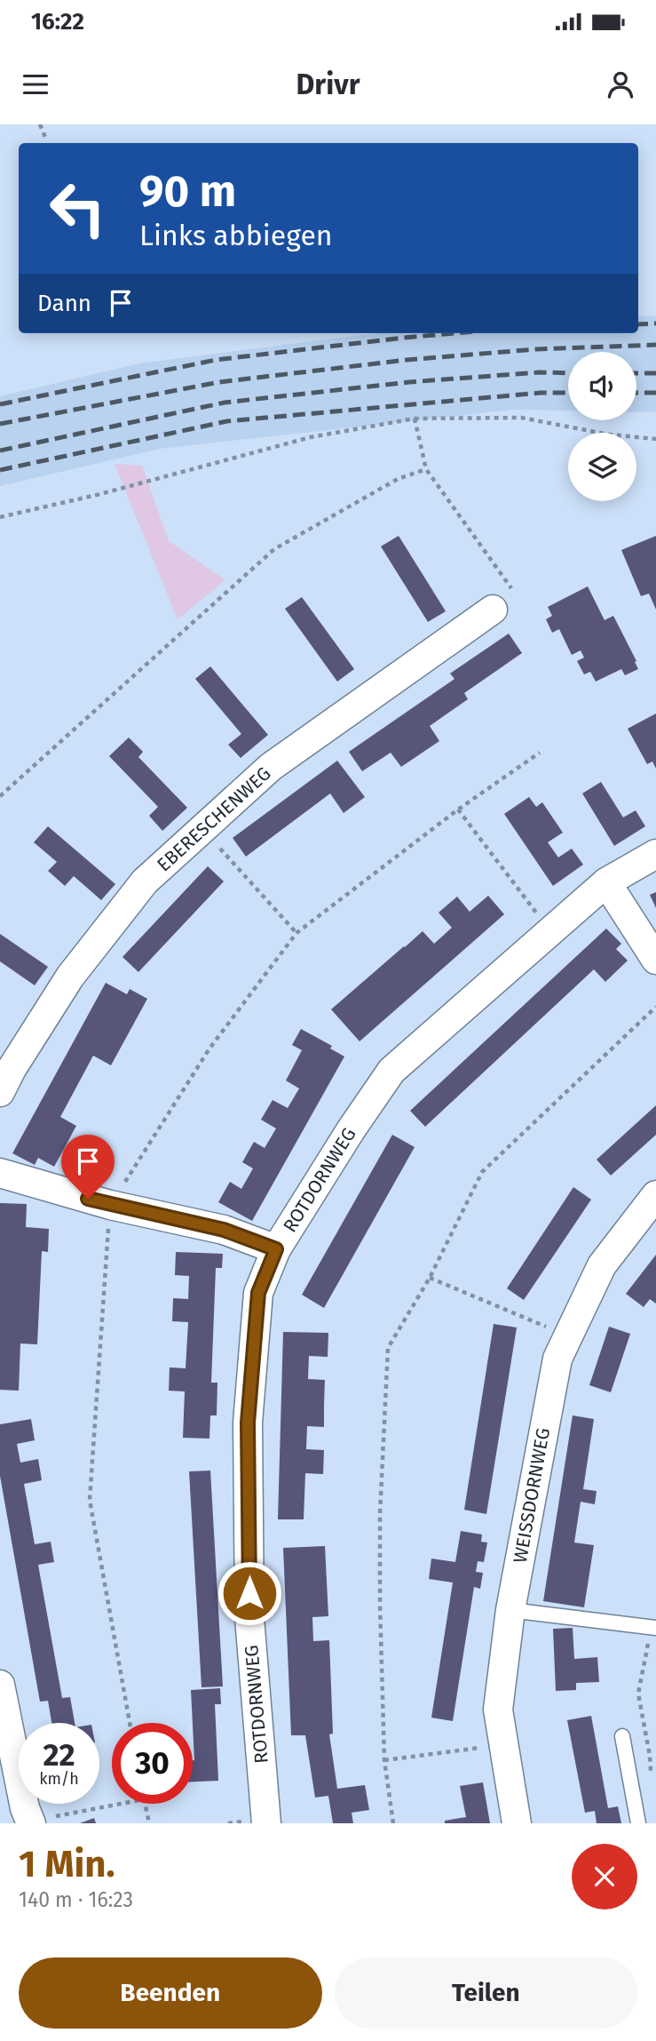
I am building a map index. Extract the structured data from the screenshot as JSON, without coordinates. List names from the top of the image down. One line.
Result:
{"streets":{"street":["EBERESCHENWEG","ROTDORNWEG","WEISSDORNWEG"]},"page":{"status":"16:22","header":"Drivr","turn":["90 m","Links abbiegen"],"then":"Dann","speed":"22 km/h","limit":"30","heading":["1 Min.","140 m · 16:23"],"buttons":["Beenden","Teilen"]}}
